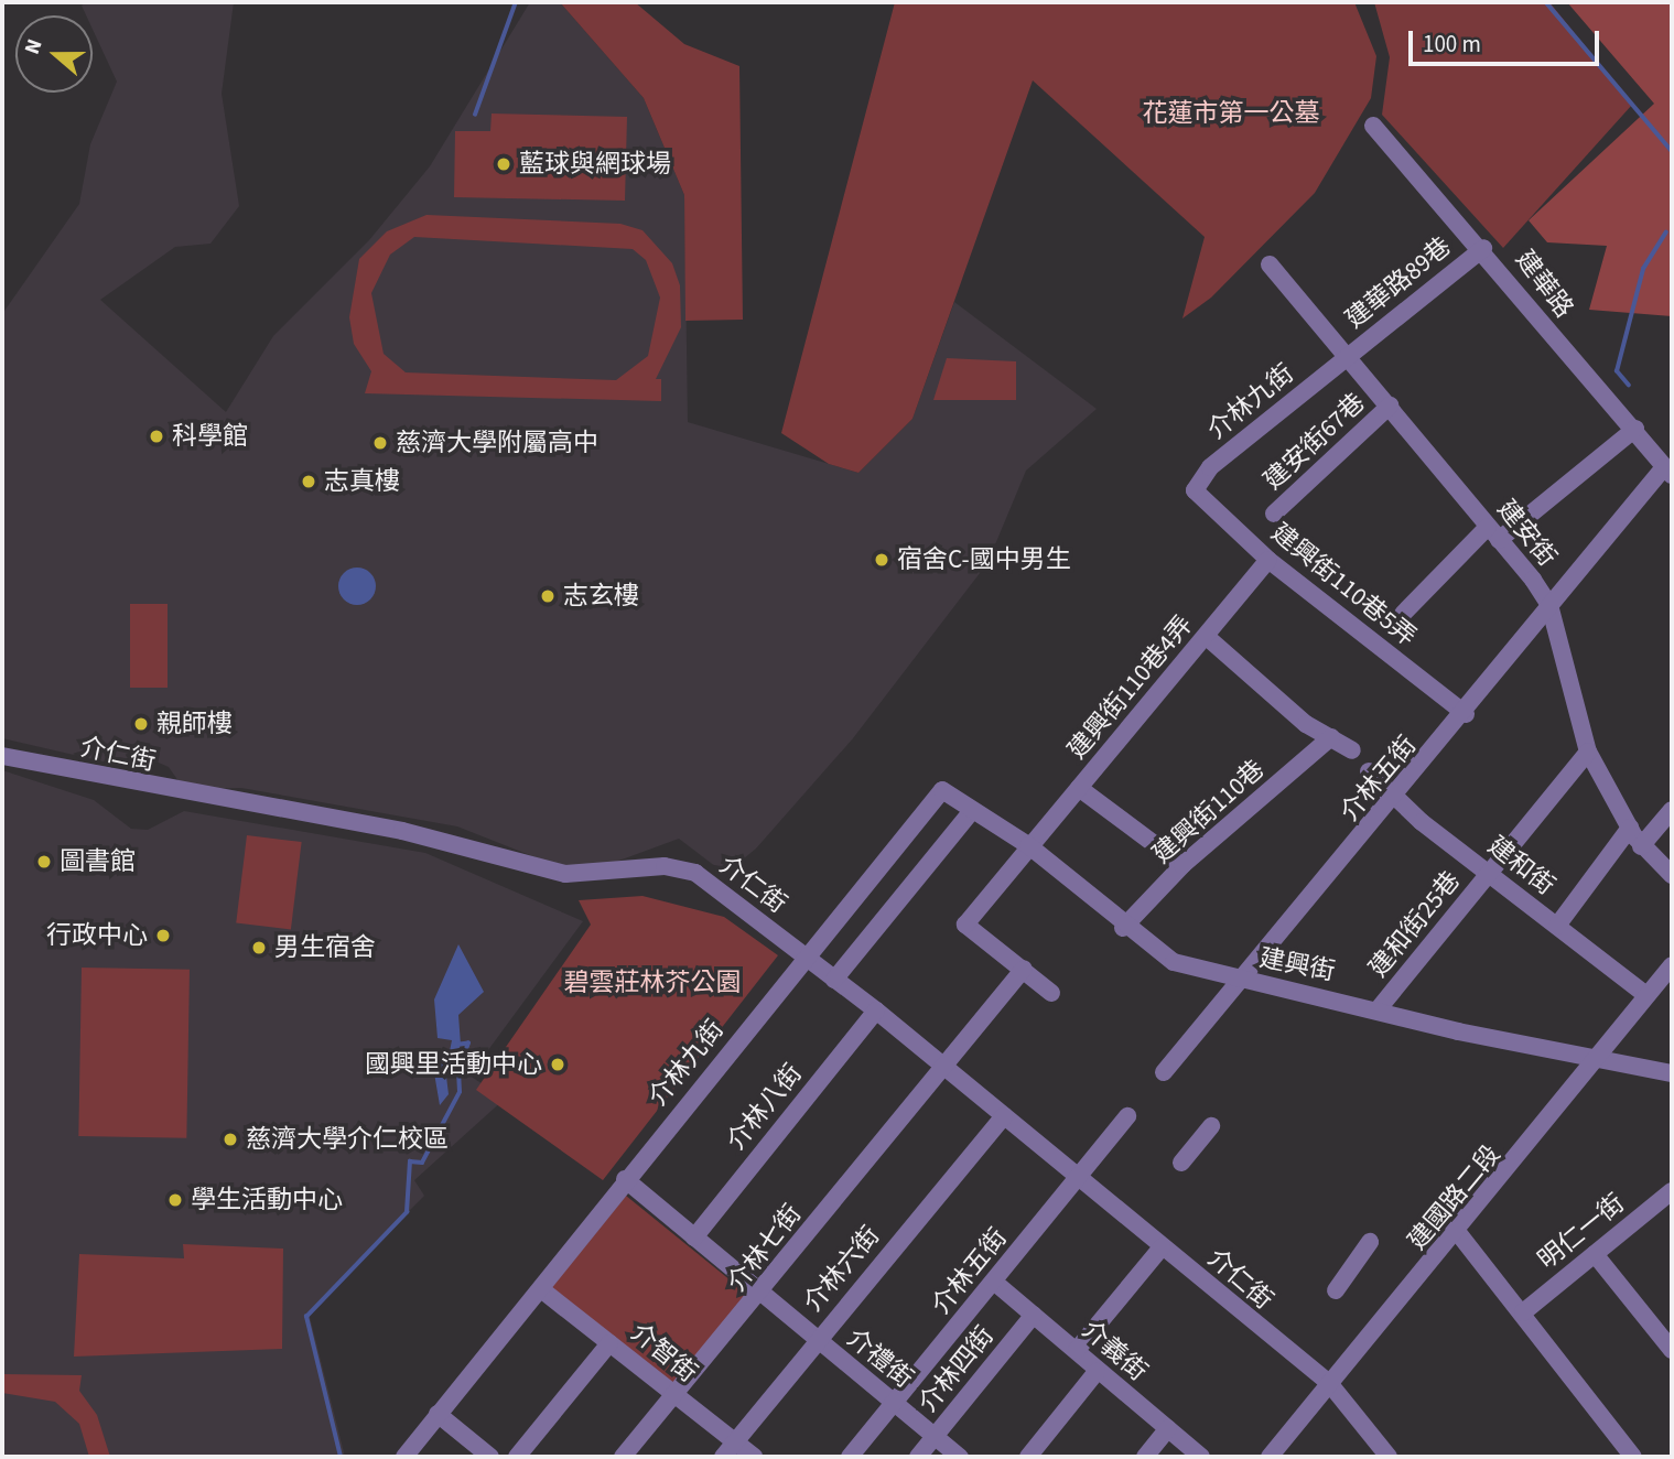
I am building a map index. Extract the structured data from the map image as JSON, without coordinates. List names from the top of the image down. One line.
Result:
{"streets":{"street":["建華路89巷","建華路","介林九街","建安街67巷","建安街","建興街110巷5弄","建興街110巷4弄","介仁街","介林五街","建興街110巷","建和街","建和街25巷","建興街","介林八街","建國路二段","明仁一街","介林七街","介林六街","介義街","介智街","介禮街","介林四街"]},"crossings":[["建華路89巷","建華路"],["建華路89巷","介林九街"],["建華路89巷","建安街"],["建華路","介林五街"],["介林九街","建安街"],["介林九街","建興街110巷5弄"],["介林九街","建興街110巷4弄"],["介林九街","介仁街"],["介林九街","建興街"],["介林九街","介智街"],["介林九街","介禮街"],["建安街67巷","建安街"],["建安街","介林五街"],["建安街","建和街25巷"],["建興街110巷5弄","建興街110巷4弄"],["建興街110巷5弄","介林五街"],["建興街110巷4弄","建興街"],["建興街110巷4弄","介林七街"],["介仁街","介林五街"],["介仁街","介林八街"],["介仁街","建國路二段"],["介仁街","介林七街"],["介仁街","介林六街"],["介林五街","建和街"],["介林五街","建興街"],["介林五街","介義街"],["介林五街","介禮街"],["建興街110巷","建興街"],["建和街","建和街25巷"],["建和街","建國路二段"],["建和街25巷","建興街"],["建興街","建國路二段"],["介林八街","介禮街"],["介林七街","介智街"],["介林七街","介禮街"],["介林六街","介智街"],["介林六街","介禮街"],["介義街","介林四街"],["介禮街","介林四街"]],"parks":["花蓮市第一公墓","碧雲莊林芥公園"],"places":["藍球與網球場","科學館","慈濟大學附屬高中","志真樓","宿舍C-國中男生","志玄樓","親師樓","圖書館","行政中心","男生宿舍","國興里活動中心","慈濟大學介仁校區","學生活動中心"],"scale_bar":"100 m","north":"left"}
